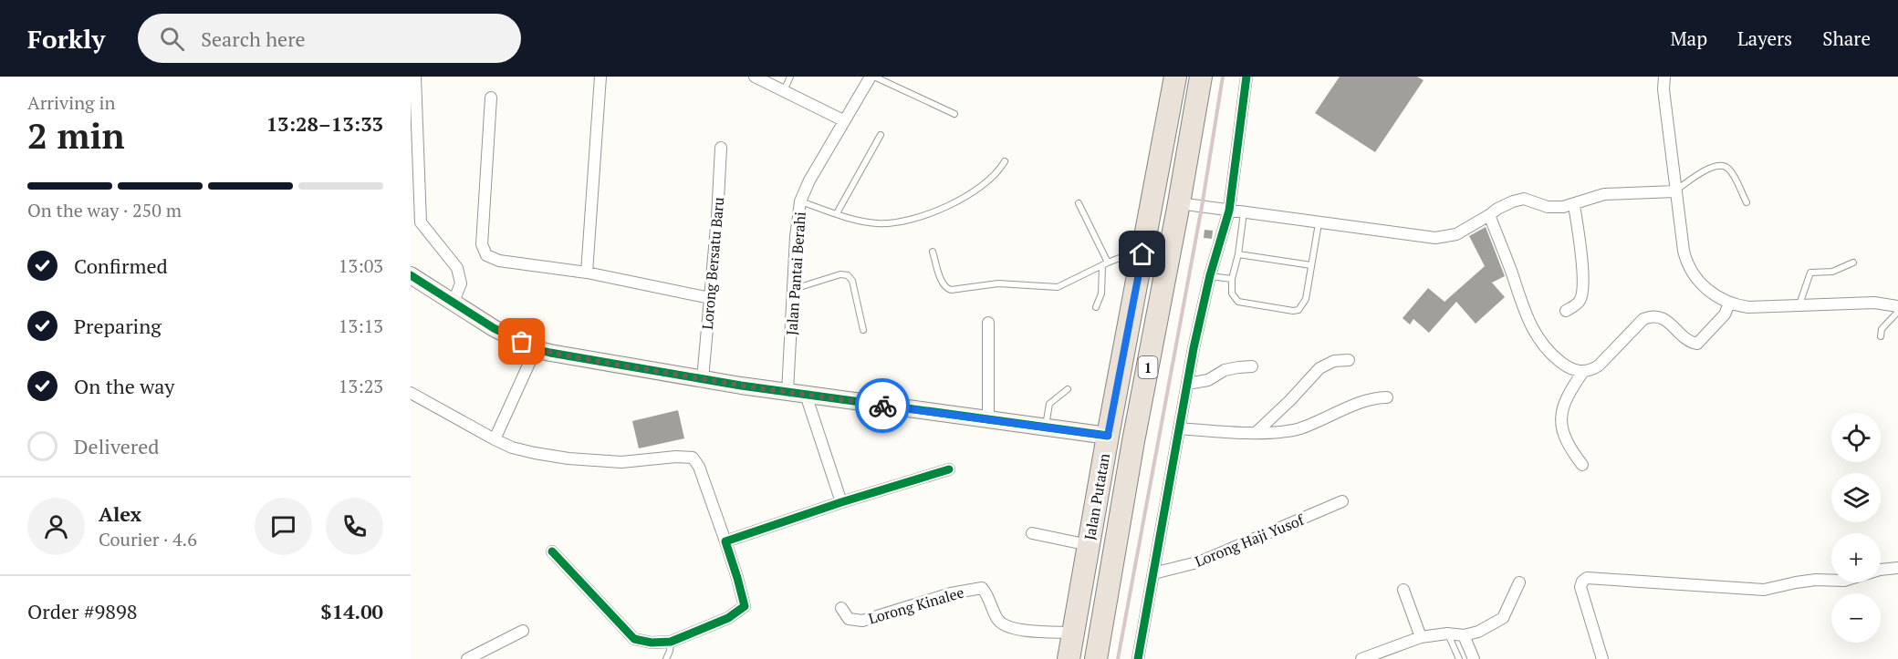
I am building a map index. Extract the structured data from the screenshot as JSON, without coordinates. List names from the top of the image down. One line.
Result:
{"streets":{"highway":["1","Jalan Putatan"],"street":["Lorong Bersatu Baru","Jalan Pantai Berahi","Lorong Haji Yusof","Lorong Kinalee"]},"crossings":[["Jalan Putatan","Lorong Kinalee"]],"page":{"header":"Forkly","search":"Search here","nav":["Map","Layers","Share"],"heading":["2 min","Arriving in","13:28–13:33"],"panel":["Alex","Courier · 4.6","Order #9898","$14.00"],"bar":"On the way · 250 m","list":[["Confirmed","13:03"],["Preparing","13:13"],["On the way","13:23"],"Delivered"],"map_buttons":["+","−"]}}
